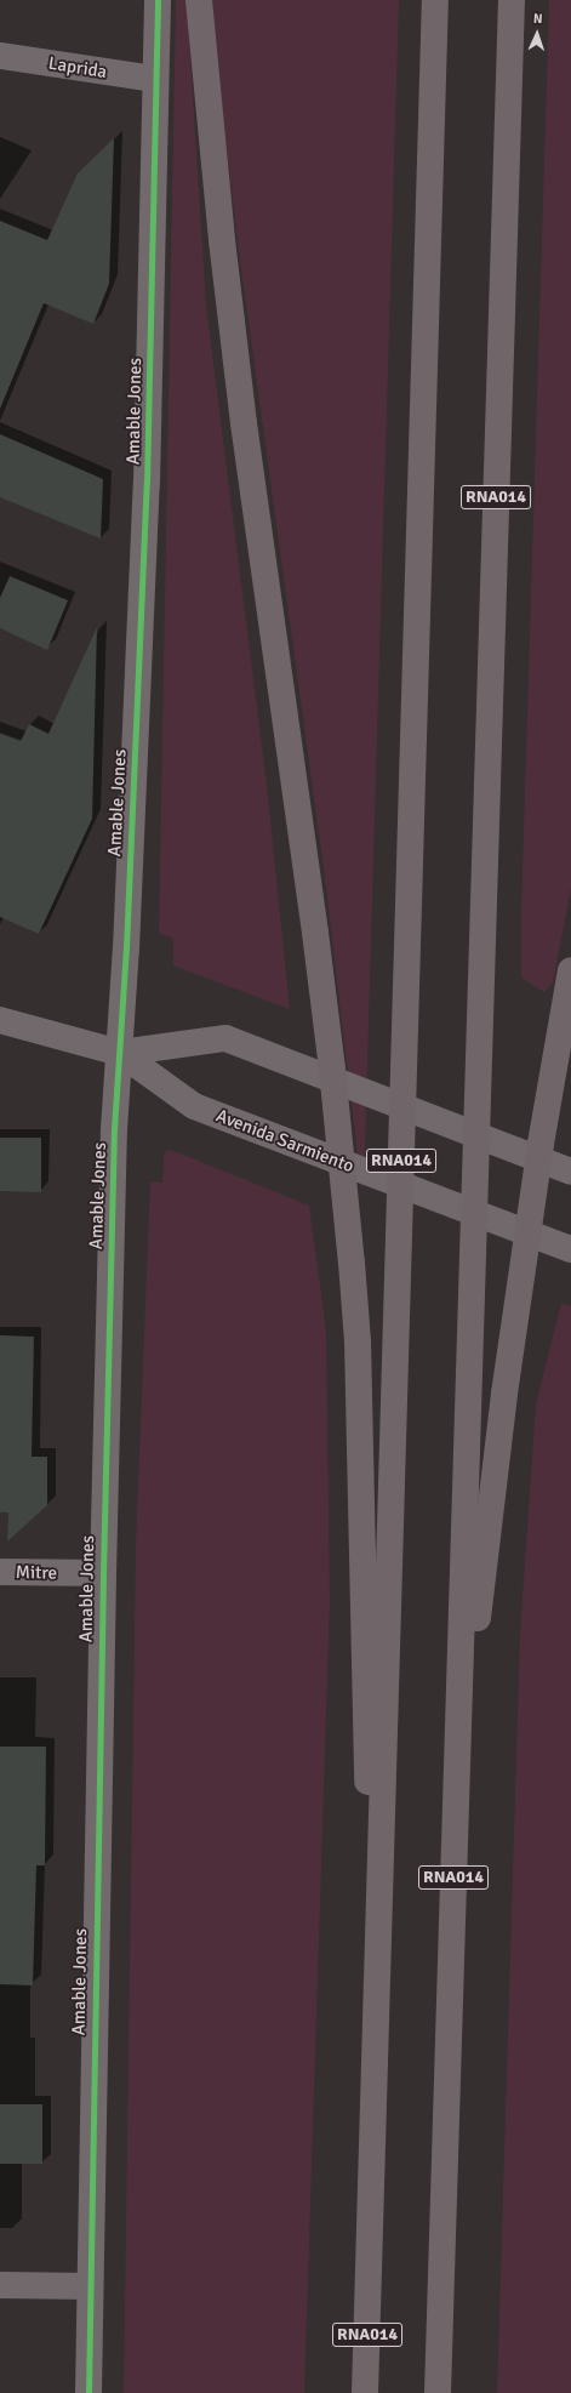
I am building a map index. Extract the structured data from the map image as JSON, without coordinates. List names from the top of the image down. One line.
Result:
{"streets":{"highway":["RNA014"],"street":["Laprida","Amable Jones","Avenida Sarmiento","Mitre"]},"crossings":[["Laprida","Amable Jones"],["Amable Jones","Avenida Sarmiento"],["Amable Jones","Mitre"]],"north":"top"}
